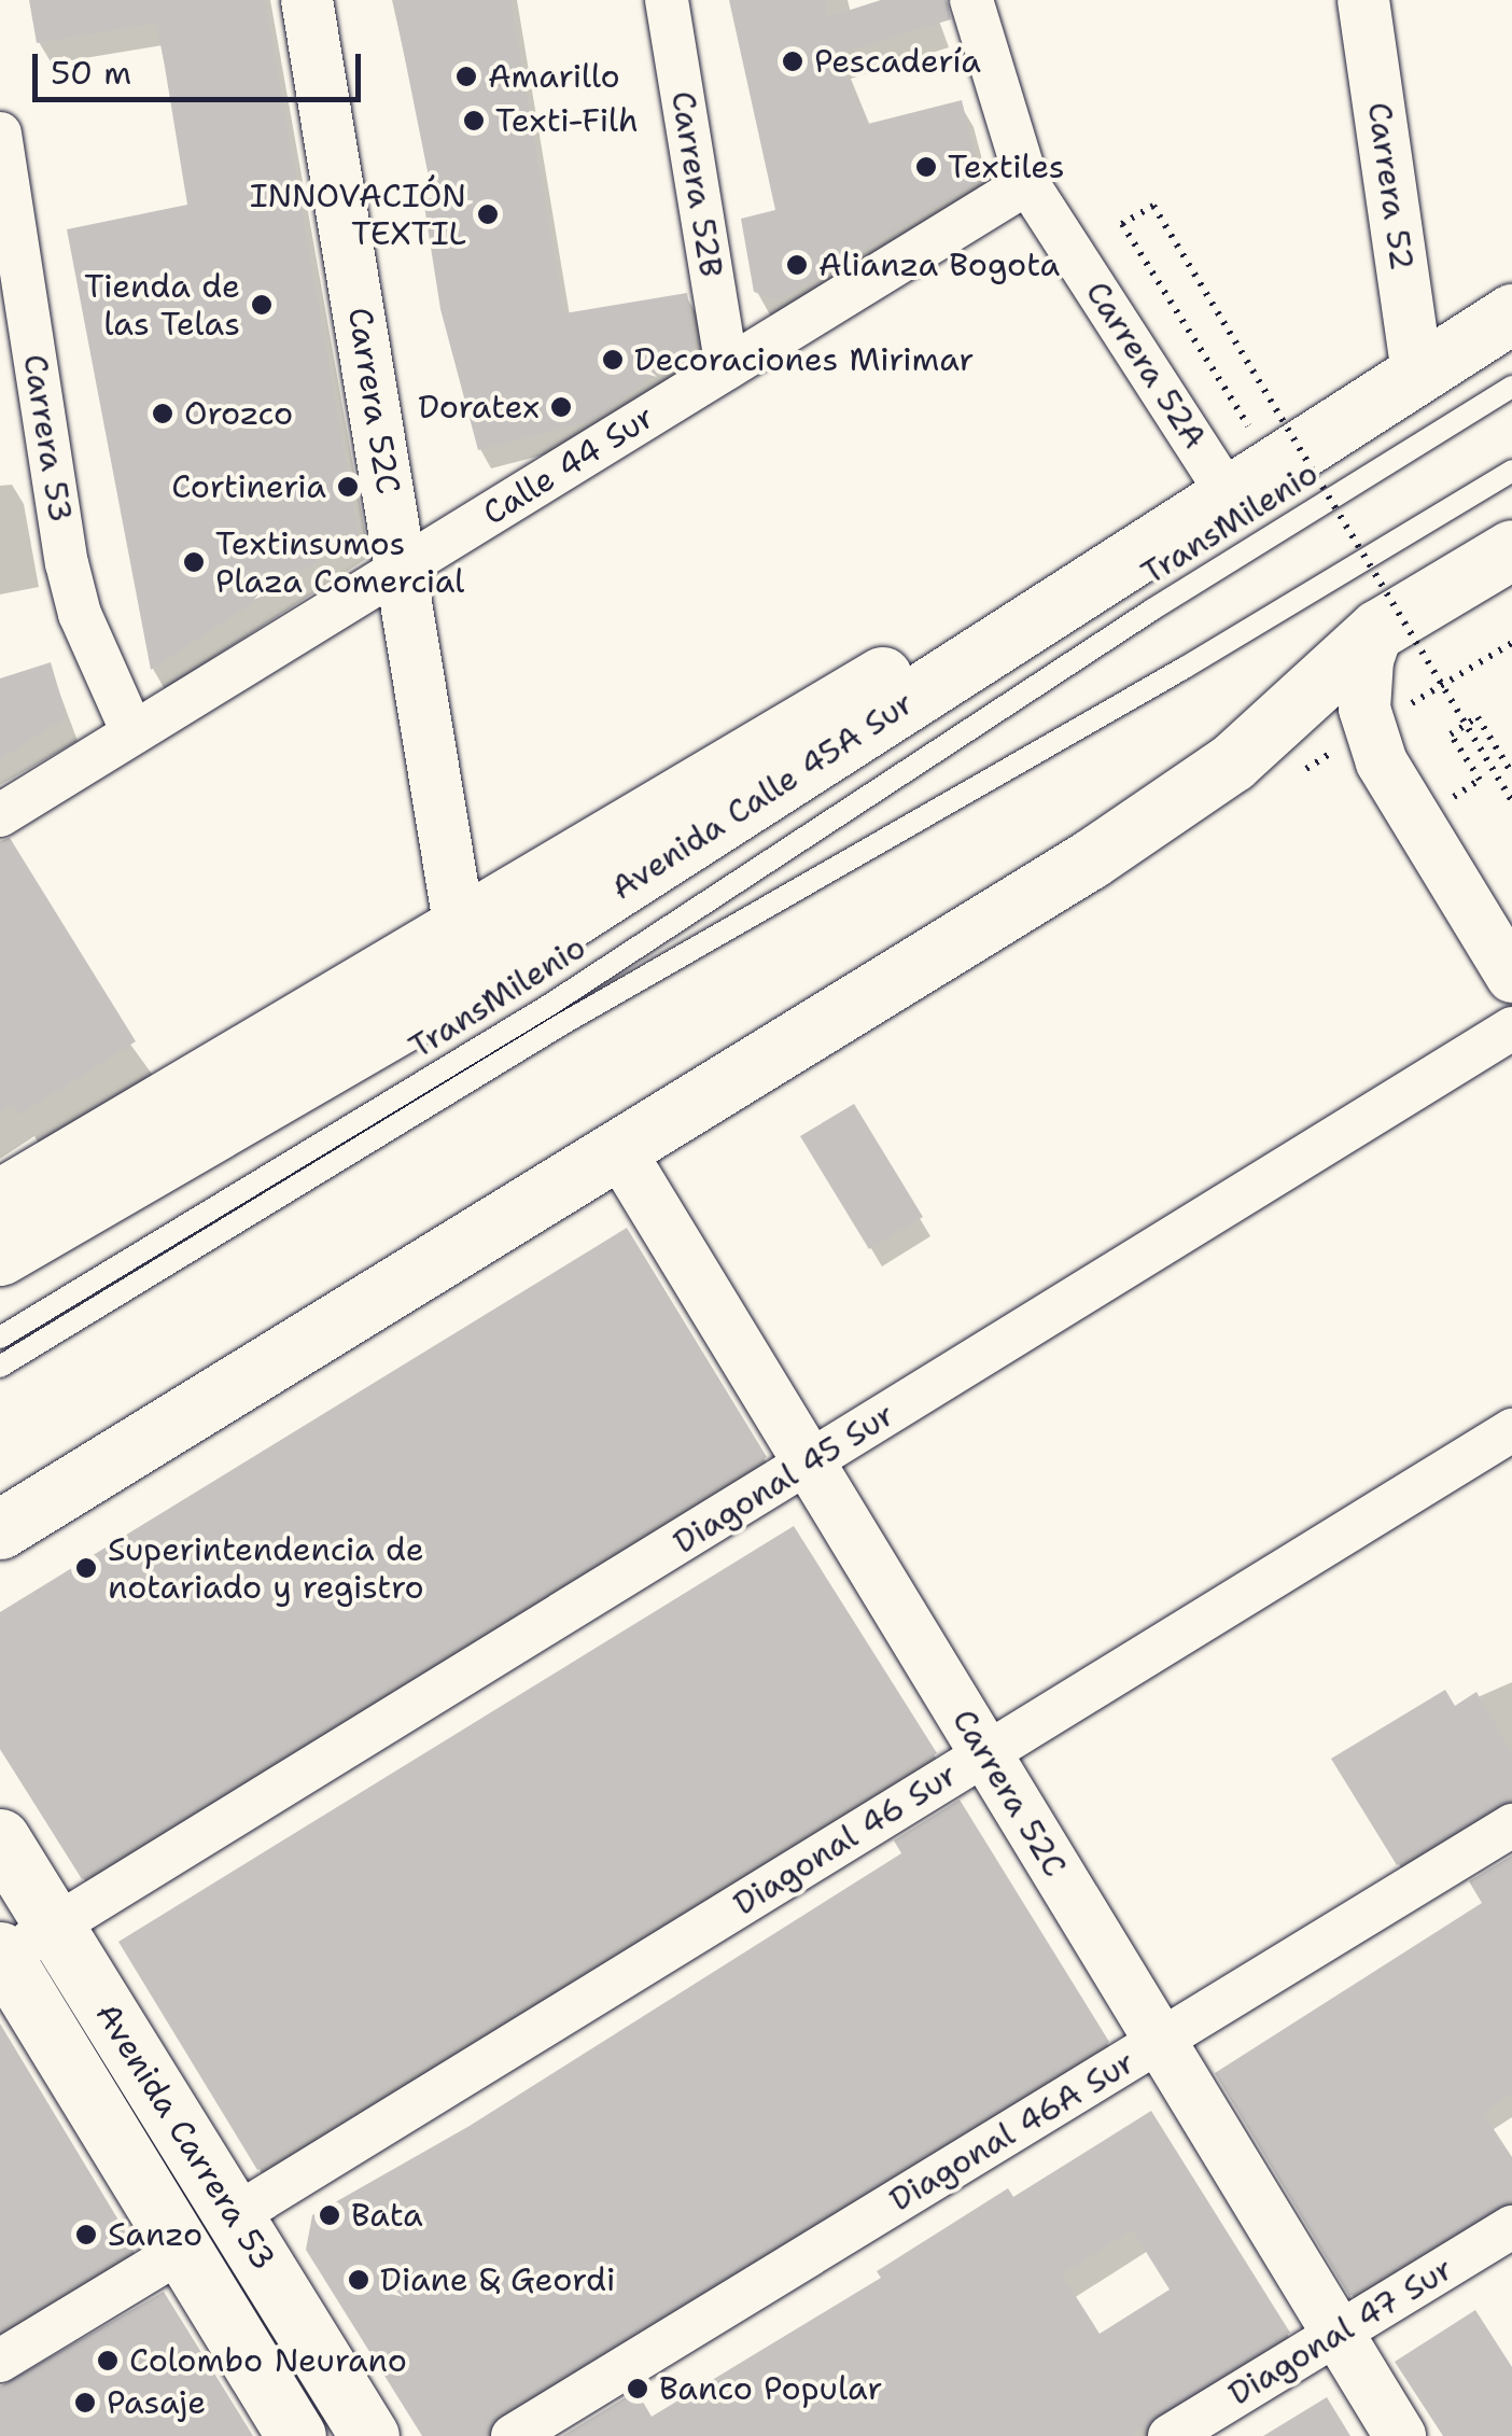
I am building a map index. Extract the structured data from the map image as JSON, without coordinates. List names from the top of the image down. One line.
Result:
{"streets":{"main road":["Avenida Calle 45A Sur","Avenida Carrera 53"],"street":["Carrera 52B","Carrera 52","Carrera 52A","Carrera 52C","Carrera 53","Calle 44 Sur","Diagonal 45 Sur","Diagonal 46 Sur","Diagonal 46A Sur","Diagonal 47 Sur"],"lane":["TransMilenio"]},"crossings":[["Carrera 52B","Calle 44 Sur"],["Carrera 52","Avenida Calle 45A Sur"],["Carrera 52A","Calle 44 Sur"],["Carrera 52A","Avenida Calle 45A Sur"],["Carrera 52C","Calle 44 Sur"],["Carrera 52C","Diagonal 45 Sur"],["Carrera 52C","Diagonal 46 Sur"],["Carrera 52C","Diagonal 46A Sur"],["Carrera 52C","Diagonal 47 Sur"],["Carrera 53","Calle 44 Sur"],["Diagonal 45 Sur","Avenida Carrera 53"],["Diagonal 46 Sur","Avenida Carrera 53"]],"places":["Pescadería","Amarillo","Texti-Filh","Textiles","INNOVACIÓN TEXTIL","Alianza Bogota","Tienda de las Telas","Decoraciones Mirimar","Doratex","Orozco","Cortineria","Textinsumos Plaza Comercial","Superintendencia de notariado y registro","Bata","Sanzo","Diane & Geordi","Colombo Neurano","Banco Popular","Pasaje"],"scale_bar":"50 m"}
